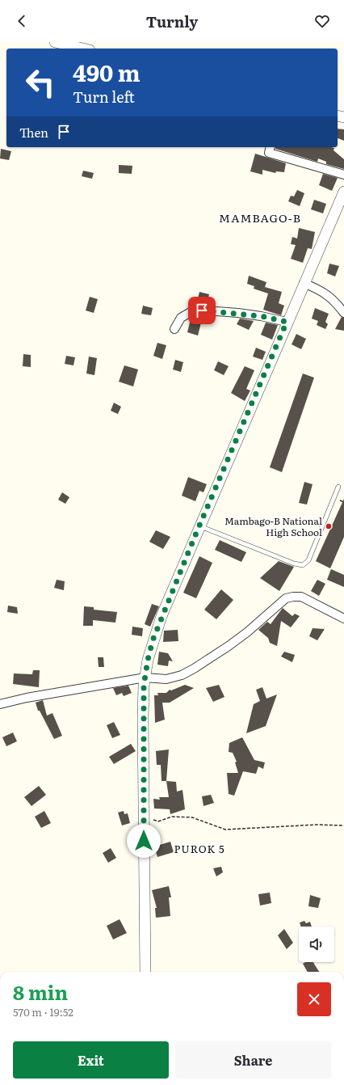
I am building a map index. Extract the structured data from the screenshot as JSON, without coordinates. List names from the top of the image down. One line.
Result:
{"districts":["MAMBAGO-B","PUROK 5"],"places":["Mambago-B National High School"],"page":{"header":"Turnly","turn":["490 m","Turn left"],"then":"Then","heading":["8 min","570 m · 19:52"],"buttons":["Exit","Share"]}}
